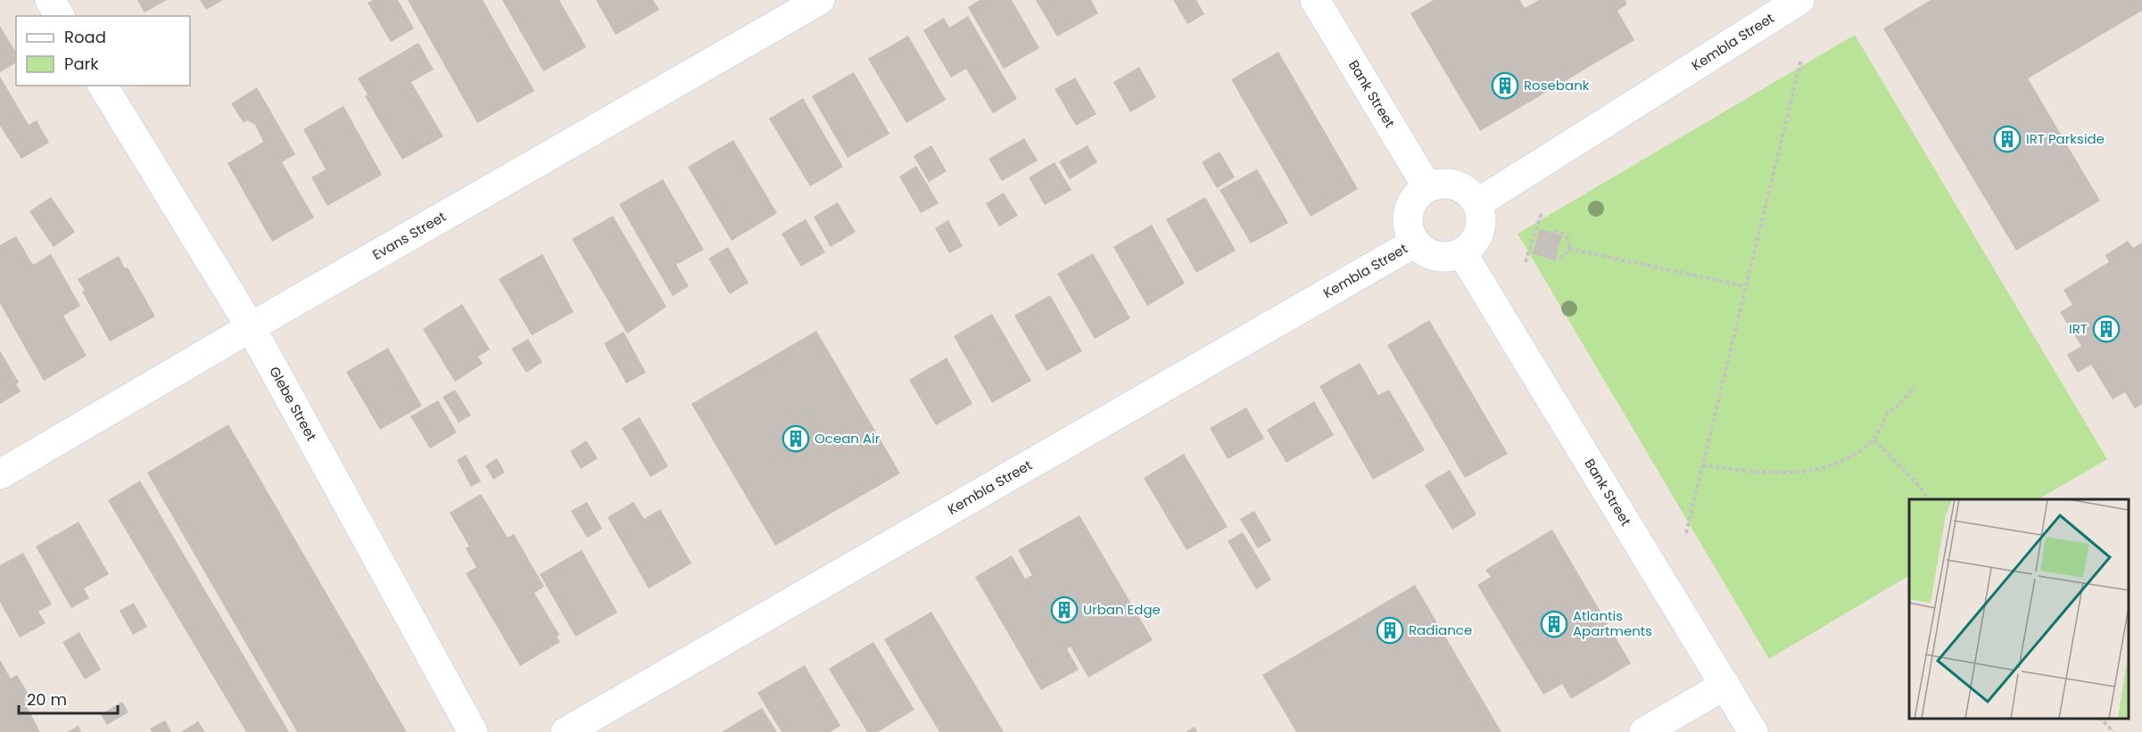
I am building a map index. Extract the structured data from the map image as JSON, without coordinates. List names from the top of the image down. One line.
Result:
{"streets":{"street":["Kembla Street","Bank Street","Evans Street","Glebe Street"]},"crossings":[["Kembla Street","Bank Street"],["Evans Street","Glebe Street"]],"places":{"building":["Rosebank","IRT Parkside","IRT","Ocean Air","Urban Edge","Atlantis Apartments","Radiance"]},"legend":["Road","Park"],"scale_bar":"20 m"}
